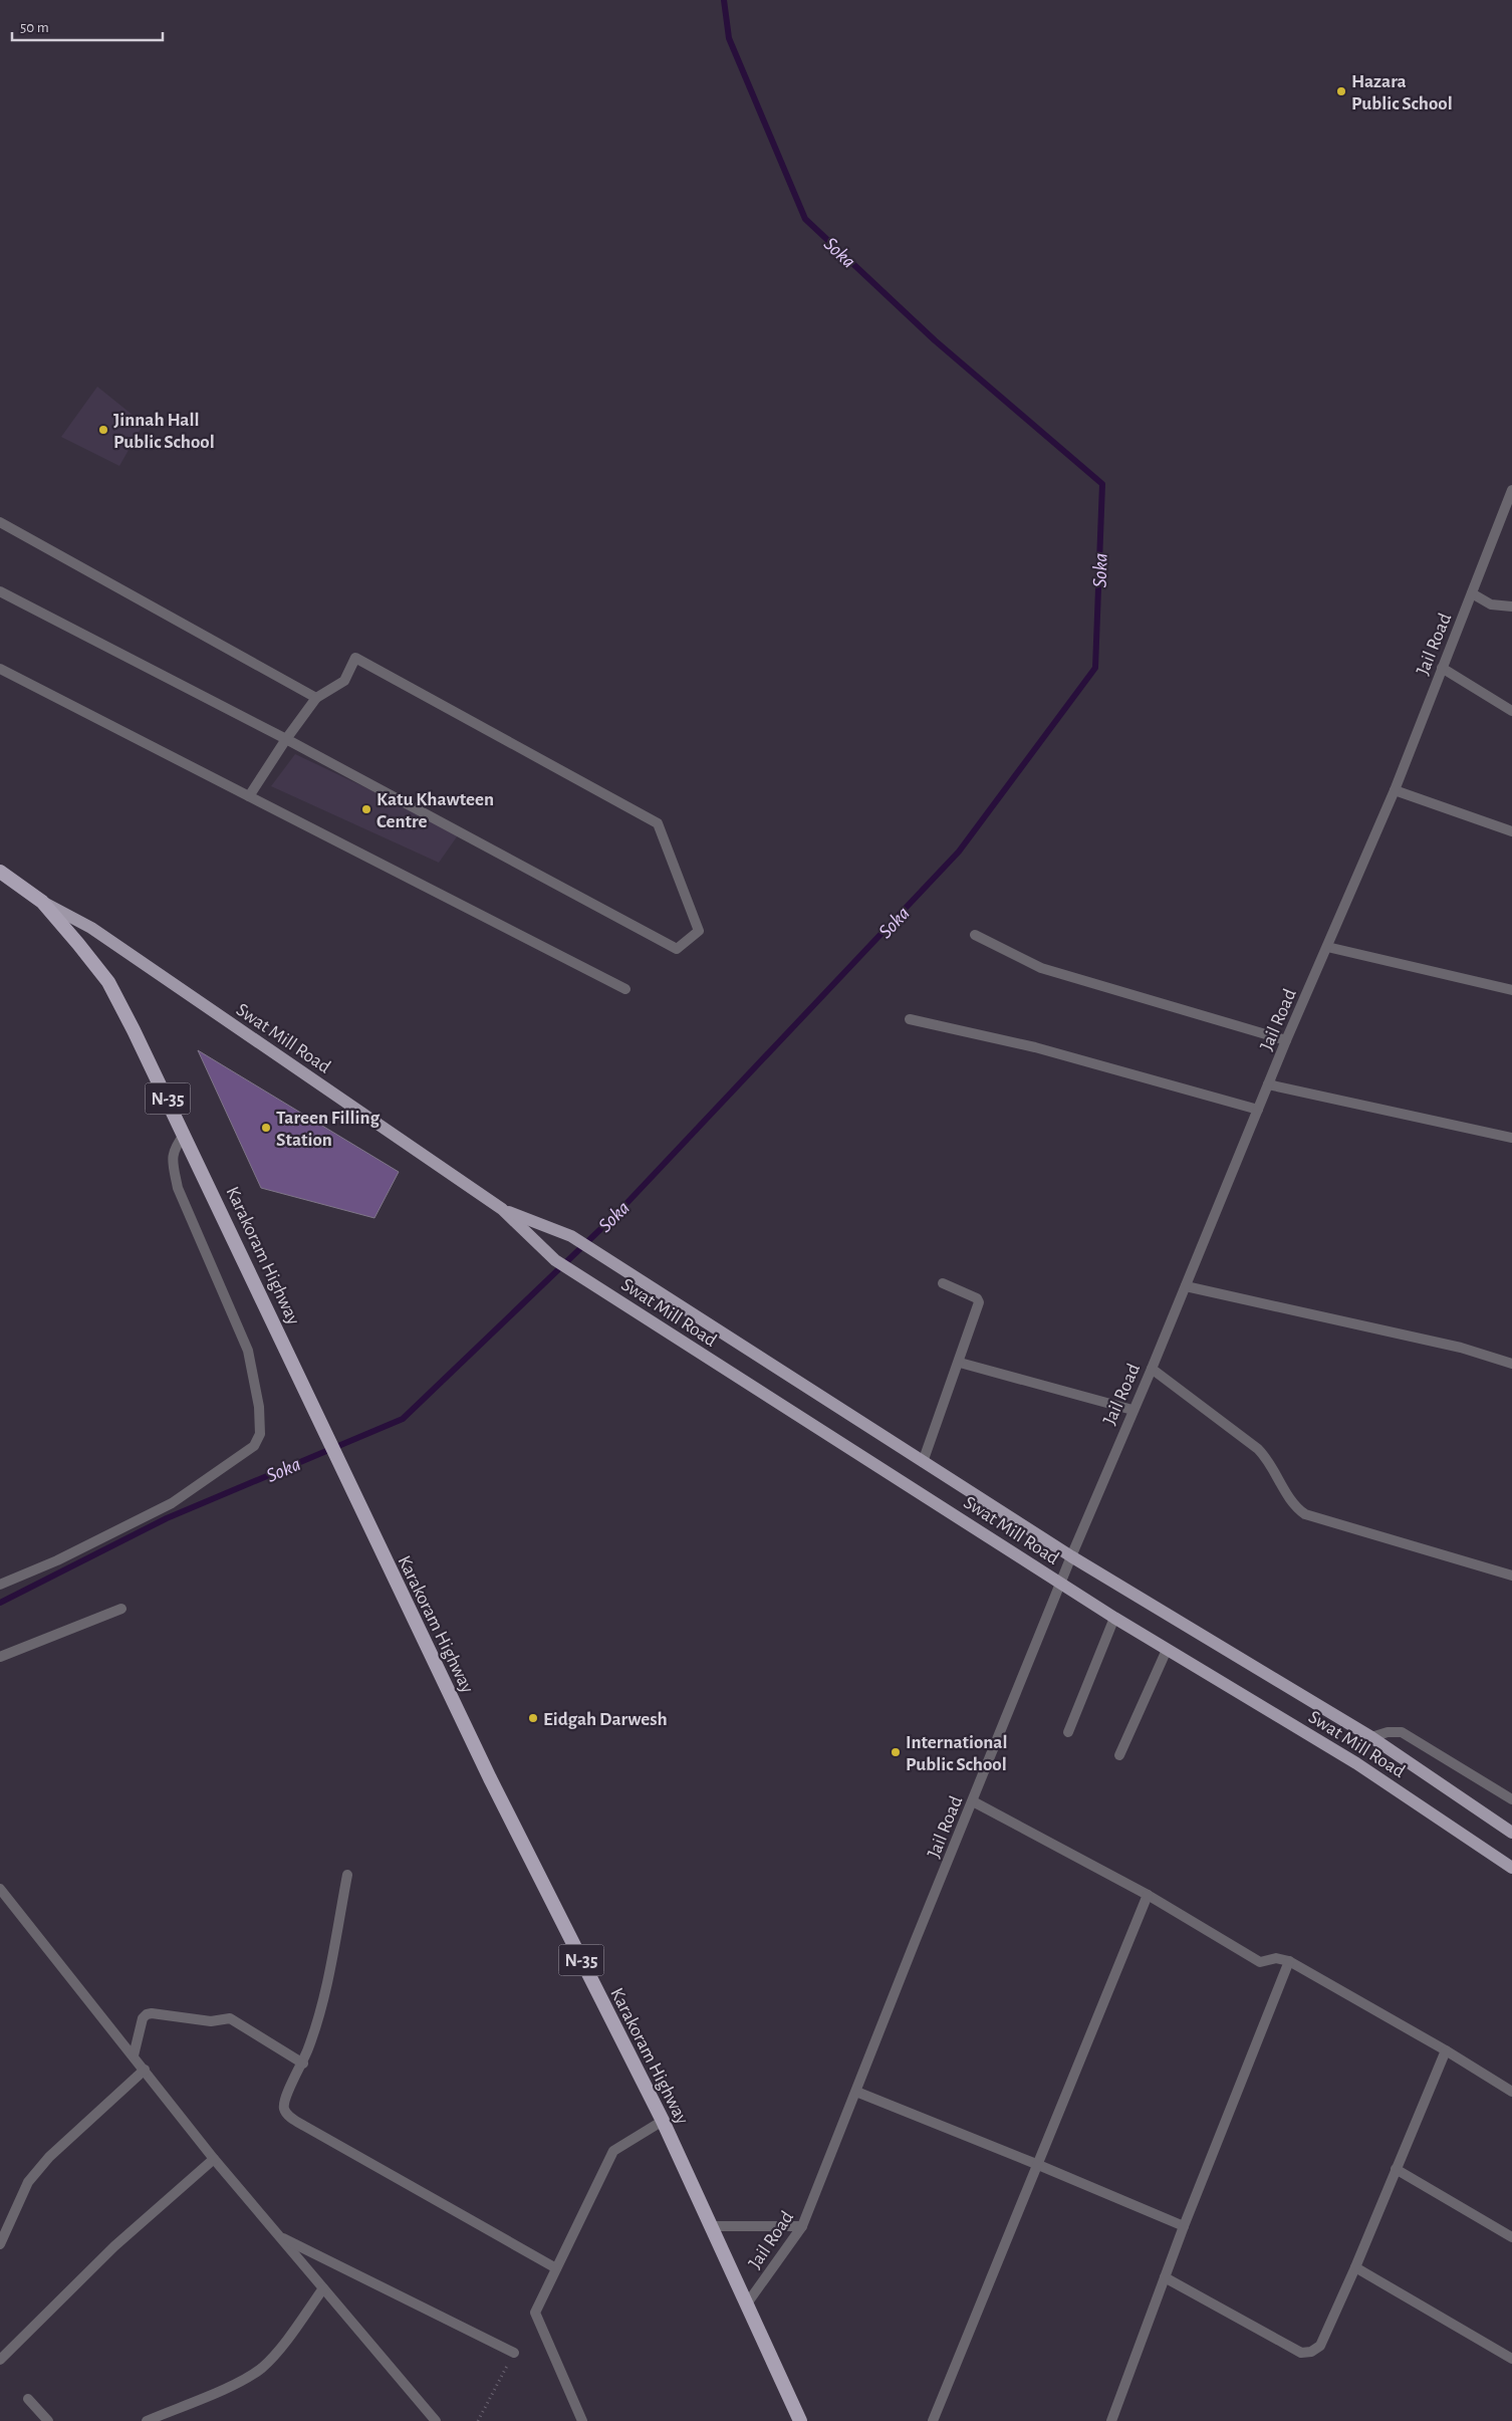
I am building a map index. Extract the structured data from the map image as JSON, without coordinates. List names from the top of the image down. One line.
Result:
{"streets":{"highway":["N-35","Karakoram Highway"],"main road":["Swat Mill Road"],"street":["Jail Road"]},"crossings":[["Jail Road","Swat Mill Road"],["Jail Road","Karakoram Highway"],["Swat Mill Road","Karakoram Highway"]],"water":["Soka"],"places":["Hazara Public School","Jinnah Hall Public School","Katu Khawteen Centre","Tareen Filling Station","Eidgah Darwesh","International Public School"],"scale_bar":"50 m"}
